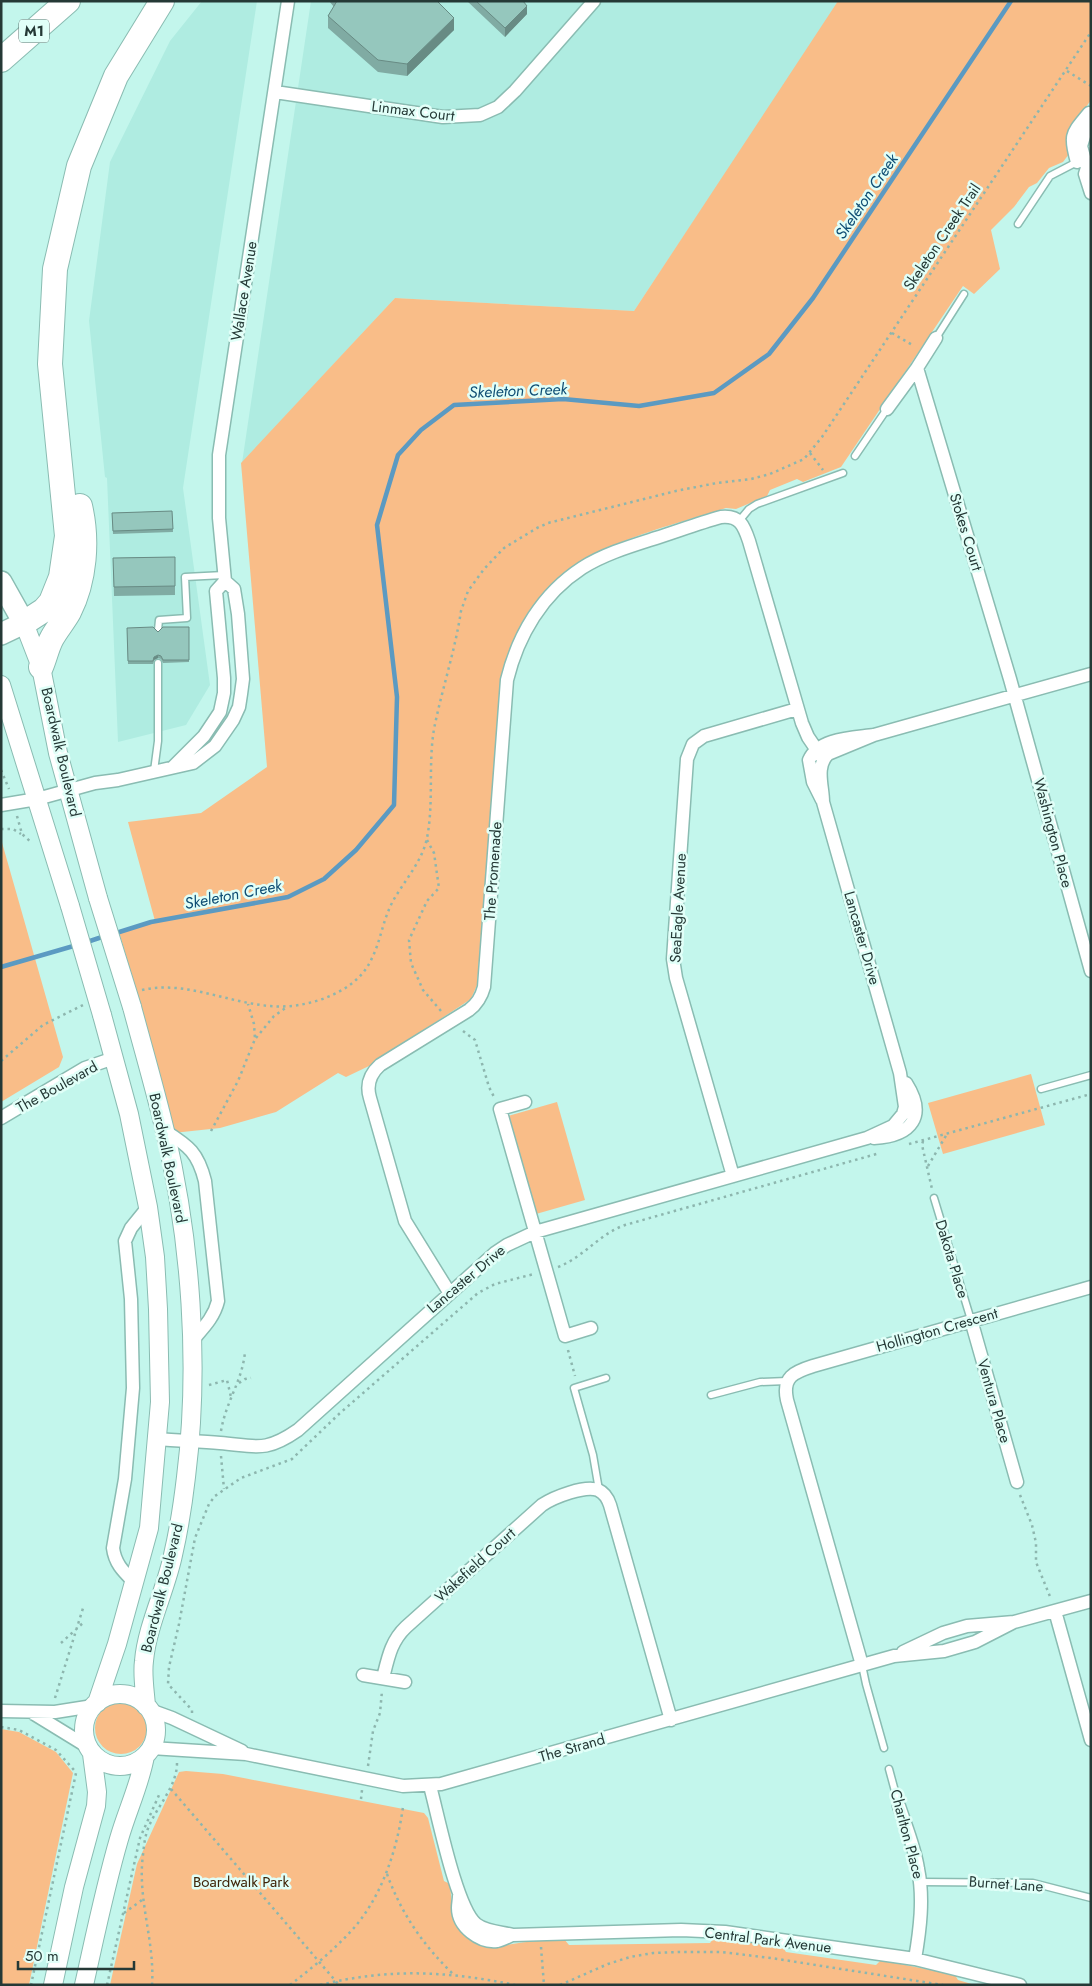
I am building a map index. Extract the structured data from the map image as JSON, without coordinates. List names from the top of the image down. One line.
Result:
{"streets":{"highway":["M1"],"main road":["Boardwalk Boulevard"],"street":["Linmax Court","Wallace Avenue","Stokes Court","Washington Place","The Promenade","SeaEagle Avenue","Lancaster Drive","The Boulevard","Hollington Crescent","Ventura Place","Wakefield Court","The Strand","Charlton Place","Central Park Avenue"],"lane":["Dakota Place","Burnet Lane"],"path":["Skeleton Creek Trail"]},"crossings":[["Linmax Court","Wallace Avenue"],["Wallace Avenue","Boardwalk Boulevard"],["Stokes Court","Washington Place"],["Boardwalk Boulevard","Lancaster Drive"],["Boardwalk Boulevard","The Boulevard"],["Boardwalk Boulevard","The Strand"],["The Promenade","Lancaster Drive"],["SeaEagle Avenue","Lancaster Drive"],["Dakota Place","Hollington Crescent"],["Dakota Place","Ventura Place"],["Hollington Crescent","Ventura Place"],["The Strand","Central Park Avenue"],["Charlton Place","Burnet Lane"],["Charlton Place","Central Park Avenue"]],"water":["Skeleton Creek"],"parks":["Boardwalk Park"],"scale_bar":"50 m"}
